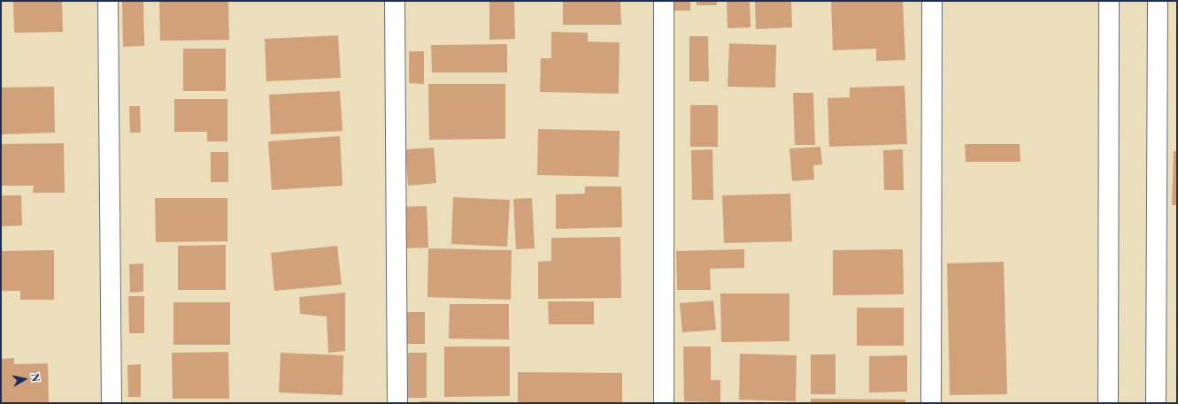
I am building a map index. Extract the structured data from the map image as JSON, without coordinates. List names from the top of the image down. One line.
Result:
{"north":"right"}
